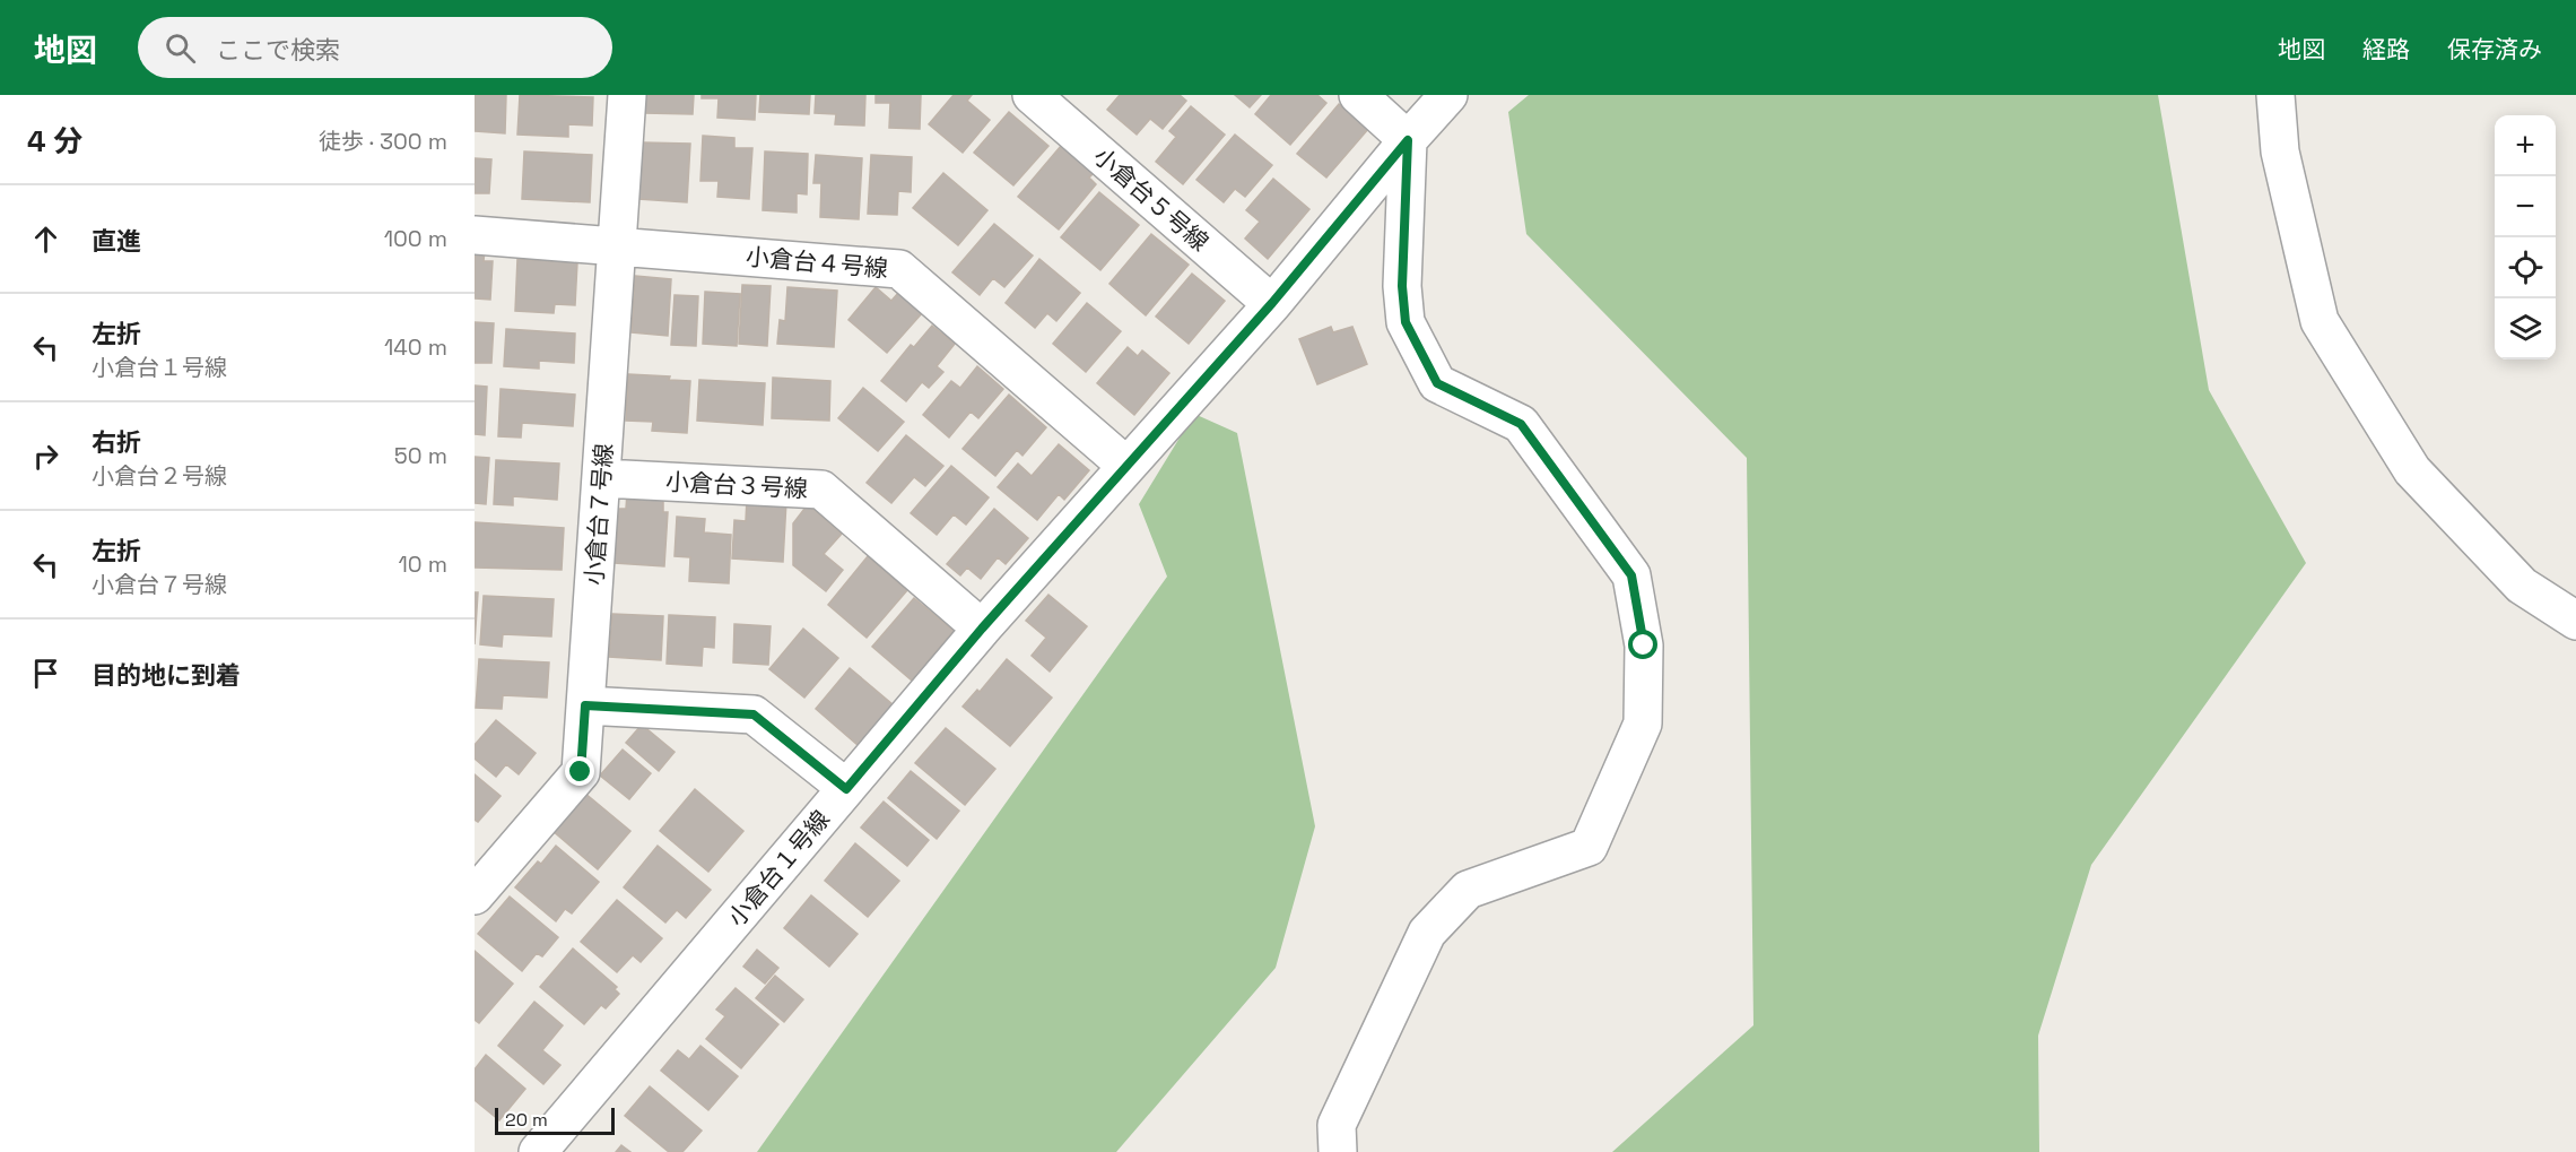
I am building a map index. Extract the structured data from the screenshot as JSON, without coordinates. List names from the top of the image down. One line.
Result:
{"streets":{"street":["小倉台５号線","小倉台４号線","小倉台３号線","小倉台７号線","小倉台１号線"]},"crossings":[["小倉台５号線","小倉台１号線"],["小倉台４号線","小倉台７号線"],["小倉台４号線","小倉台１号線"],["小倉台３号線","小倉台７号線"],["小倉台３号線","小倉台１号線"]],"scale_bar":"20 m","page":{"header":"地図","search":"ここで検索","nav":["地図","経路","保存済み"],"heading":["4 分","徒歩 · 300 m"],"map_buttons":["+","−"],"list":[["直進","100 m"],["左折","小倉台１号線","140 m"],["右折","小倉台２号線","50 m"],["左折","小倉台７号線","10 m"],"目的地に到着"],"scale":"20 m"}}
